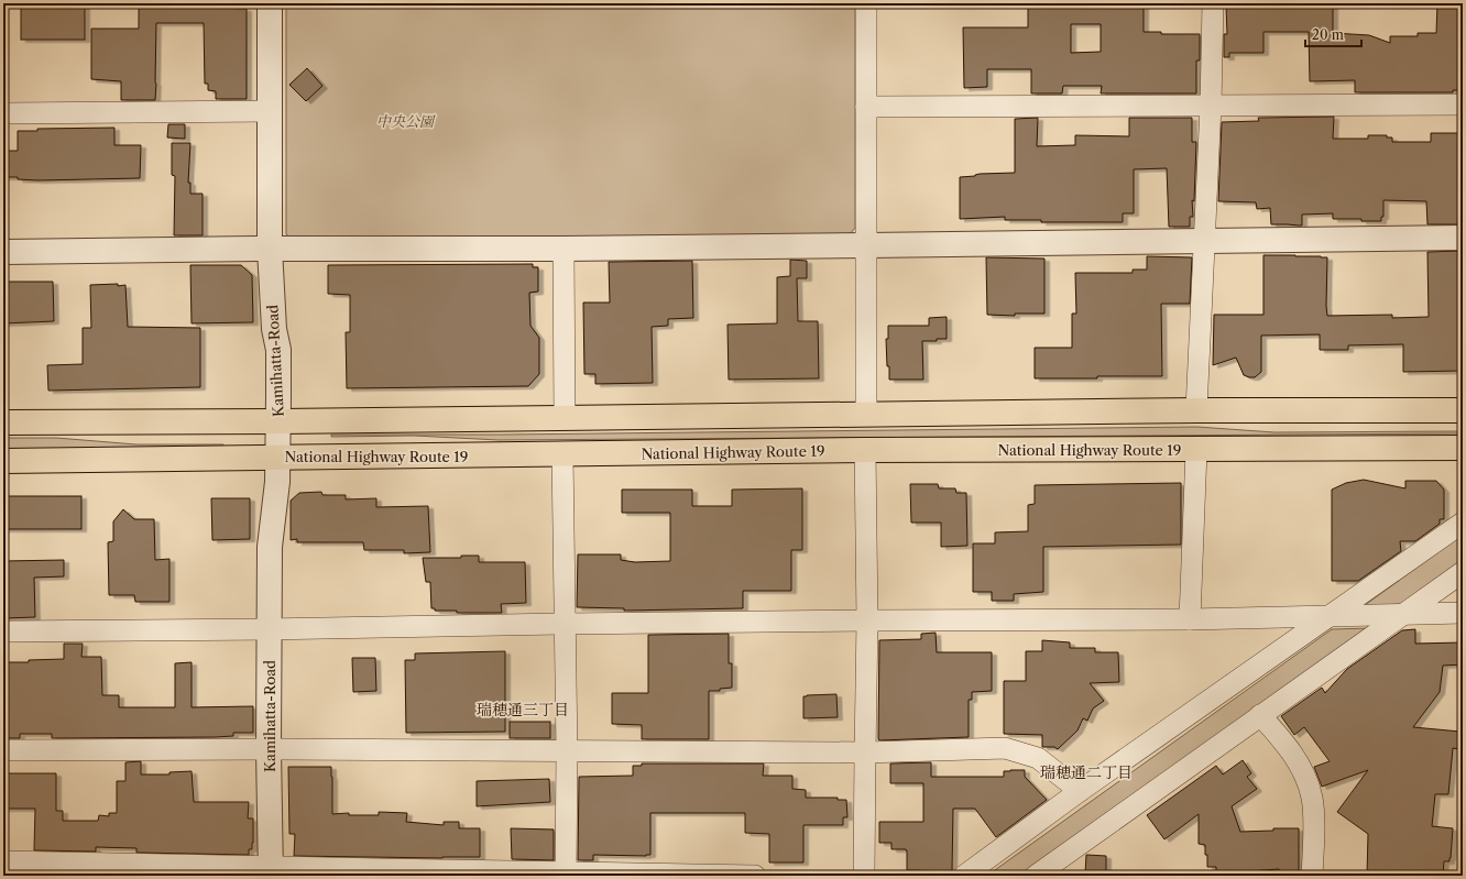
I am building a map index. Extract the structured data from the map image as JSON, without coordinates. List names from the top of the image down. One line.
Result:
{"streets":{"highway":["National Highway Route 19"],"street":["Kamihatta-Road"]},"crossings":[["Kamihatta-Road","National Highway Route 19"]],"districts":["瑞穂通三丁目","瑞穂通二丁目"],"parks":["中央公園"],"scale_bar":"20 m"}
